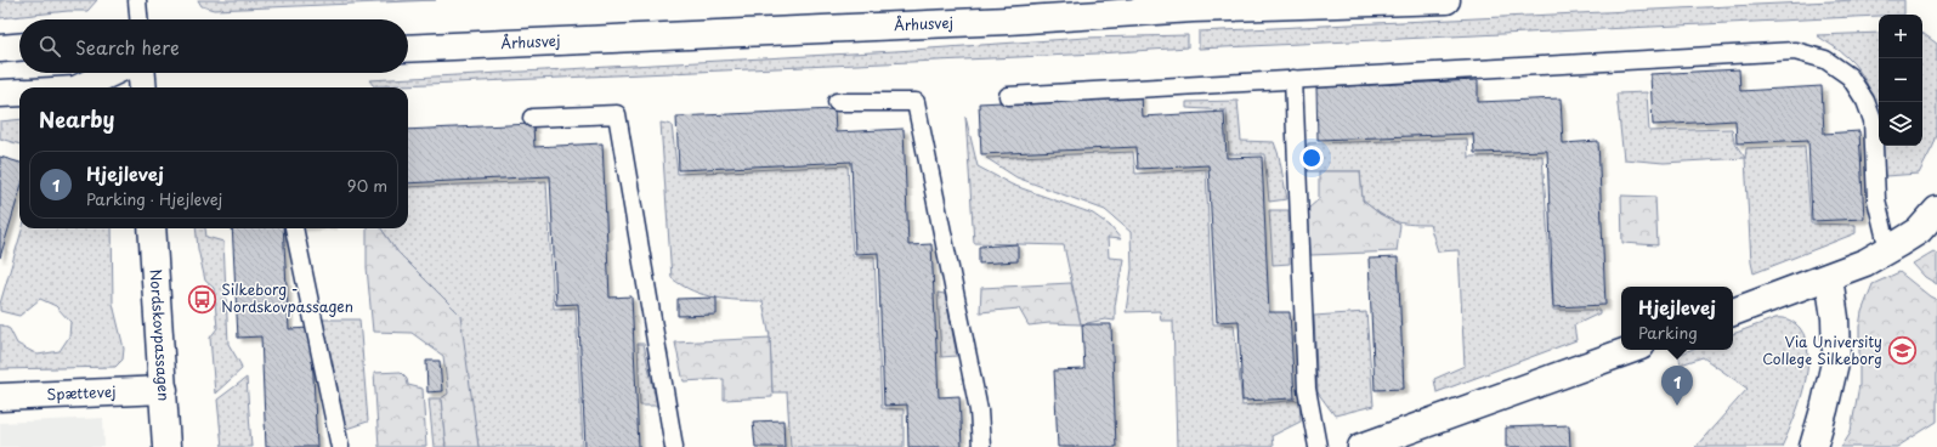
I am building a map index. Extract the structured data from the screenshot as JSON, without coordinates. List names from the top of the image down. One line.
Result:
{"streets":{"street":["Århusvej","Nordskovpassagen","Spættevej"]},"crossings":[["Nordskovpassagen","Spættevej"]],"places":{"bus stop":["Silkeborg - Nordskovpassagen"],"school or university":["Via University College Silkeborg"]},"page":{"map_buttons":["+","−"],"search":"Search here","heading":"Nearby","list":[{"mark":"1","name":"Hjejlevej","note":"Parking · Hjejlevej","value":"90 m"}],"popup":["Hjejlevej","Parking"],"pins":"1"}}
